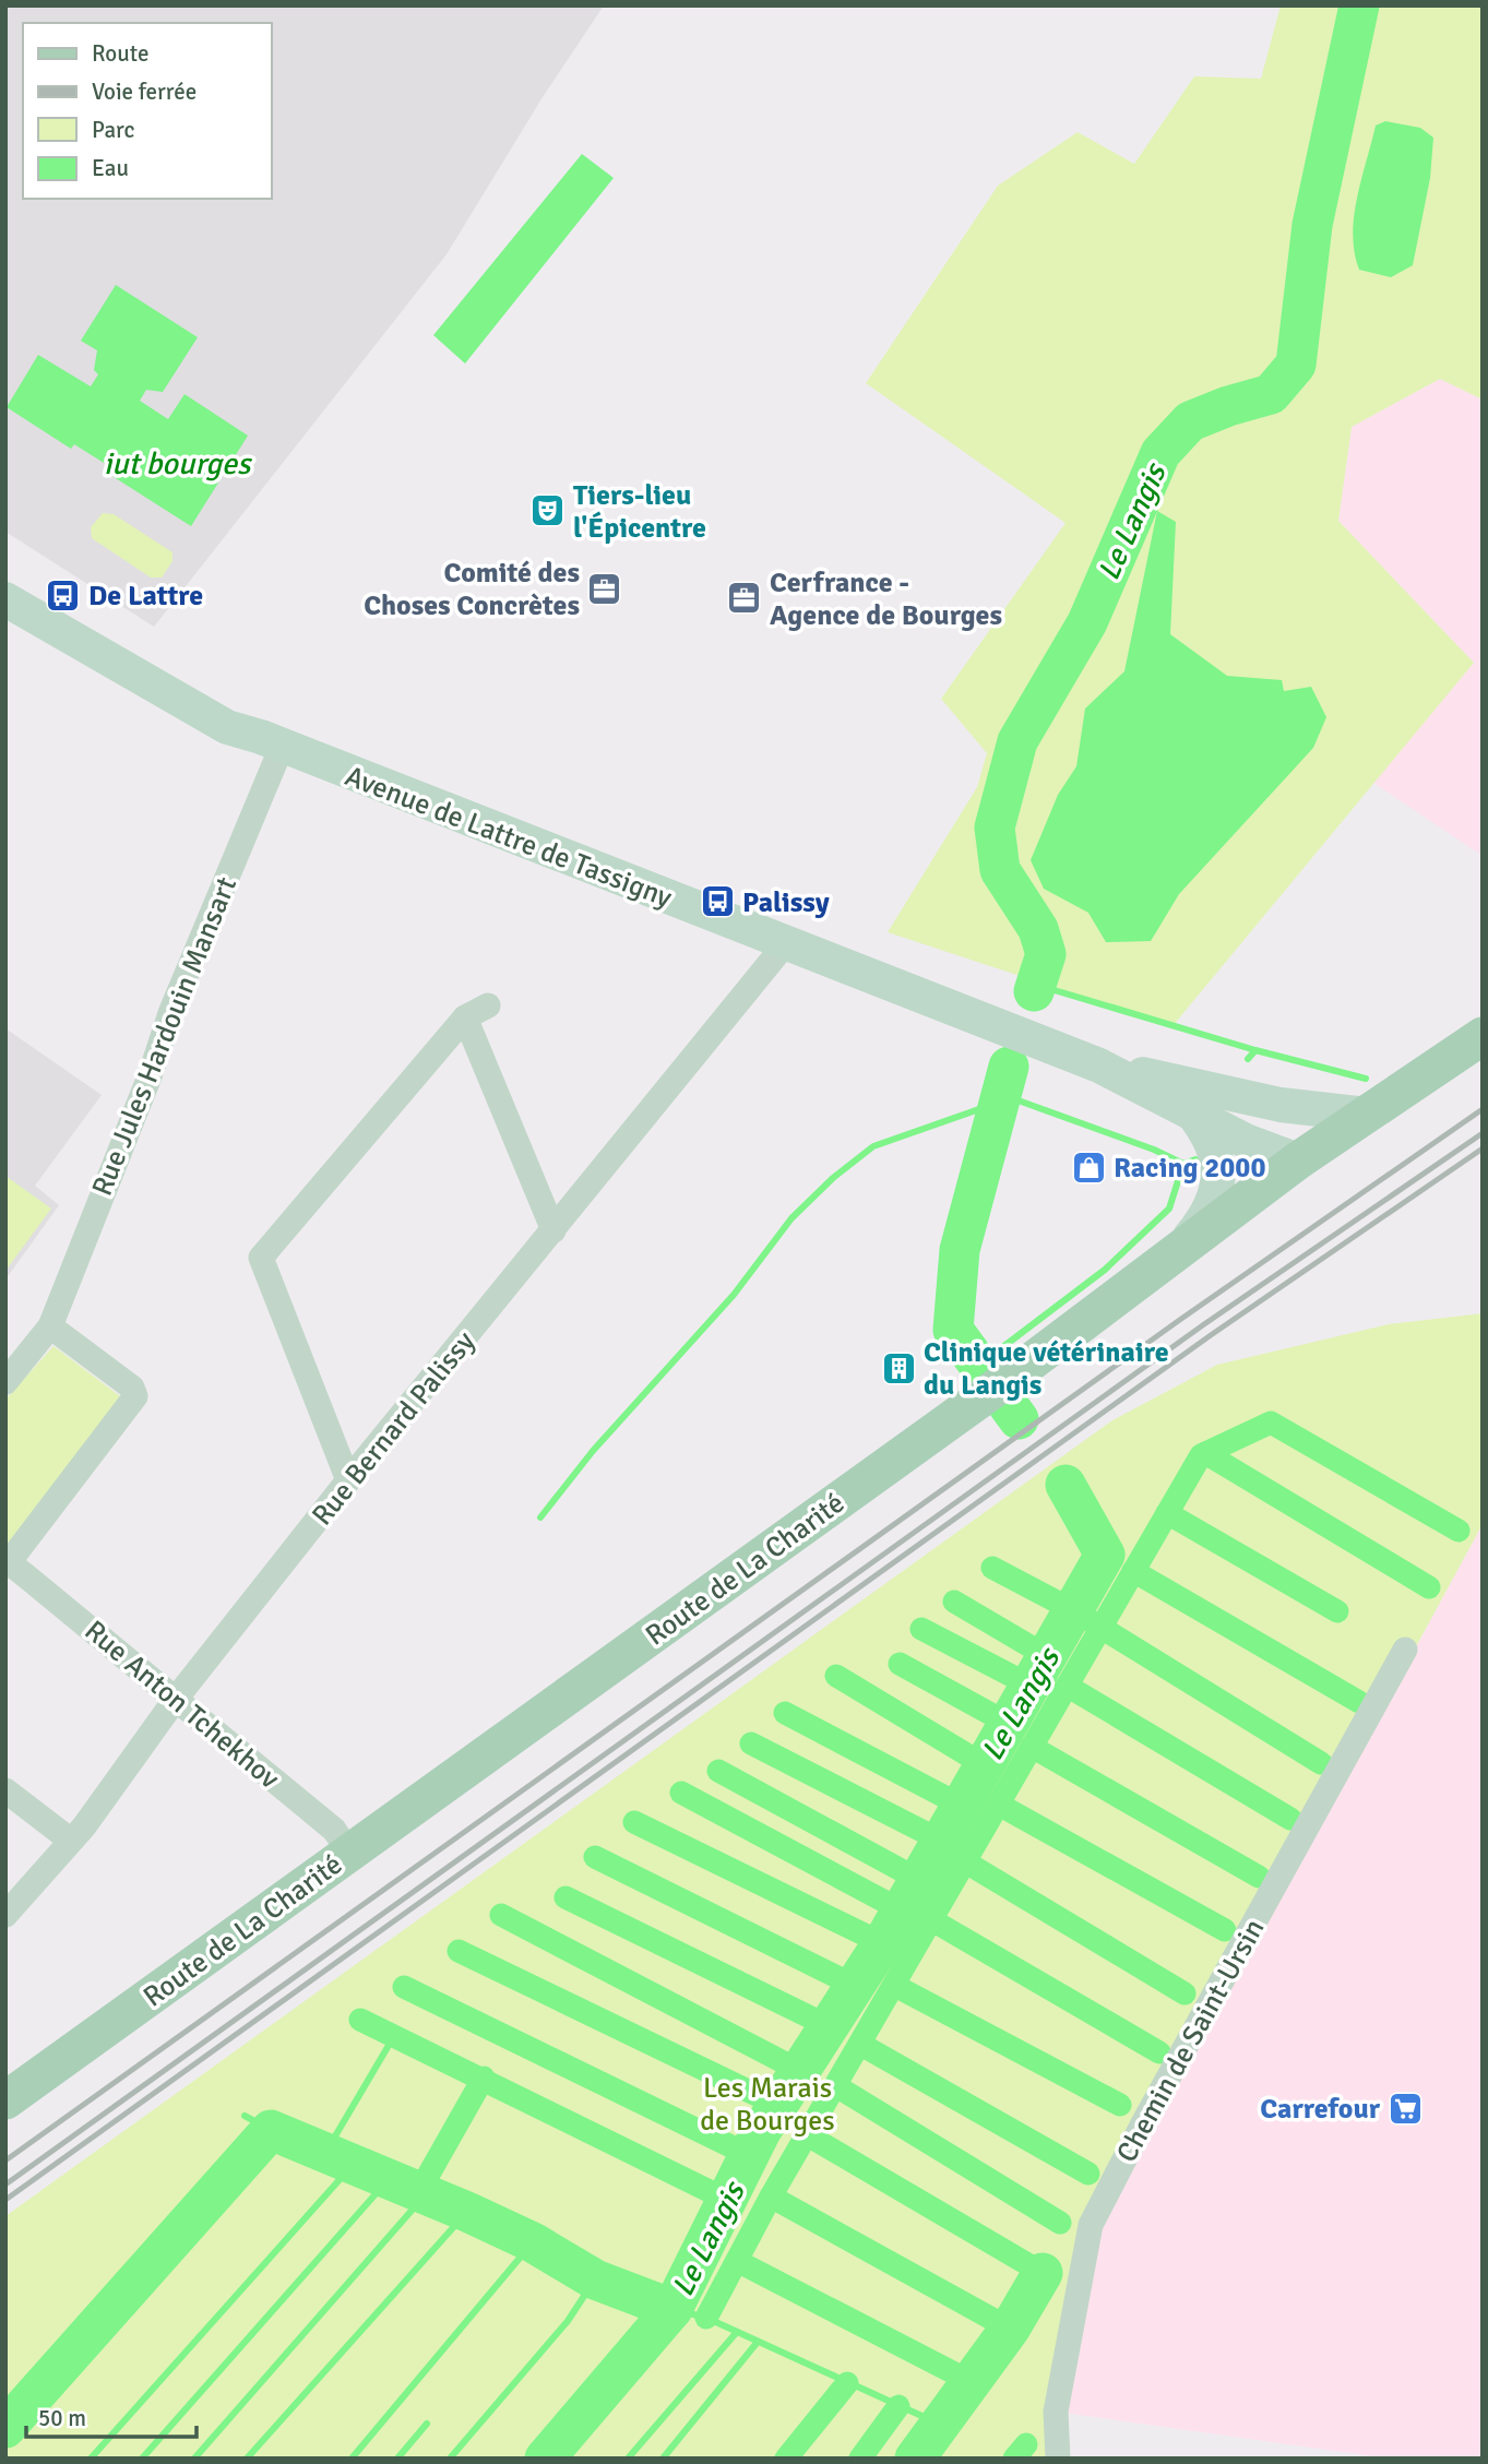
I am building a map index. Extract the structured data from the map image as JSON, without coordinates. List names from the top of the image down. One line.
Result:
{"streets":{"main road":["Avenue de Lattre de Tassigny","Route de La Charité"],"street":["Rue Jules Hardouin Mansart","Rue Bernard Palissy","Rue Anton Tchekhov","Chemin de Saint-Ursin"]},"crossings":[["Avenue de Lattre de Tassigny","Rue Jules Hardouin Mansart"],["Avenue de Lattre de Tassigny","Rue Bernard Palissy"],["Avenue de Lattre de Tassigny","Route de La Charité"],["Rue Bernard Palissy","Rue Anton Tchekhov"],["Route de La Charité","Rue Anton Tchekhov"]],"water":["iut bourges","Le Langis"],"parks":["Les Marais de Bourges"],"places":{"theatre":["Tiers-lieu l'Épicentre"],"office":["Comité des Choses Concrètes","Cerfrance - Agence de Bourges"],"bus stop":["De Lattre","Palissy"],"shop":["Racing 2000"],"building":["Clinique vétérinaire du Langis"],"supermarket":["Carrefour"]},"legend":["Route","Voie ferrée","Parc","Eau"],"scale_bar":"50 m"}
